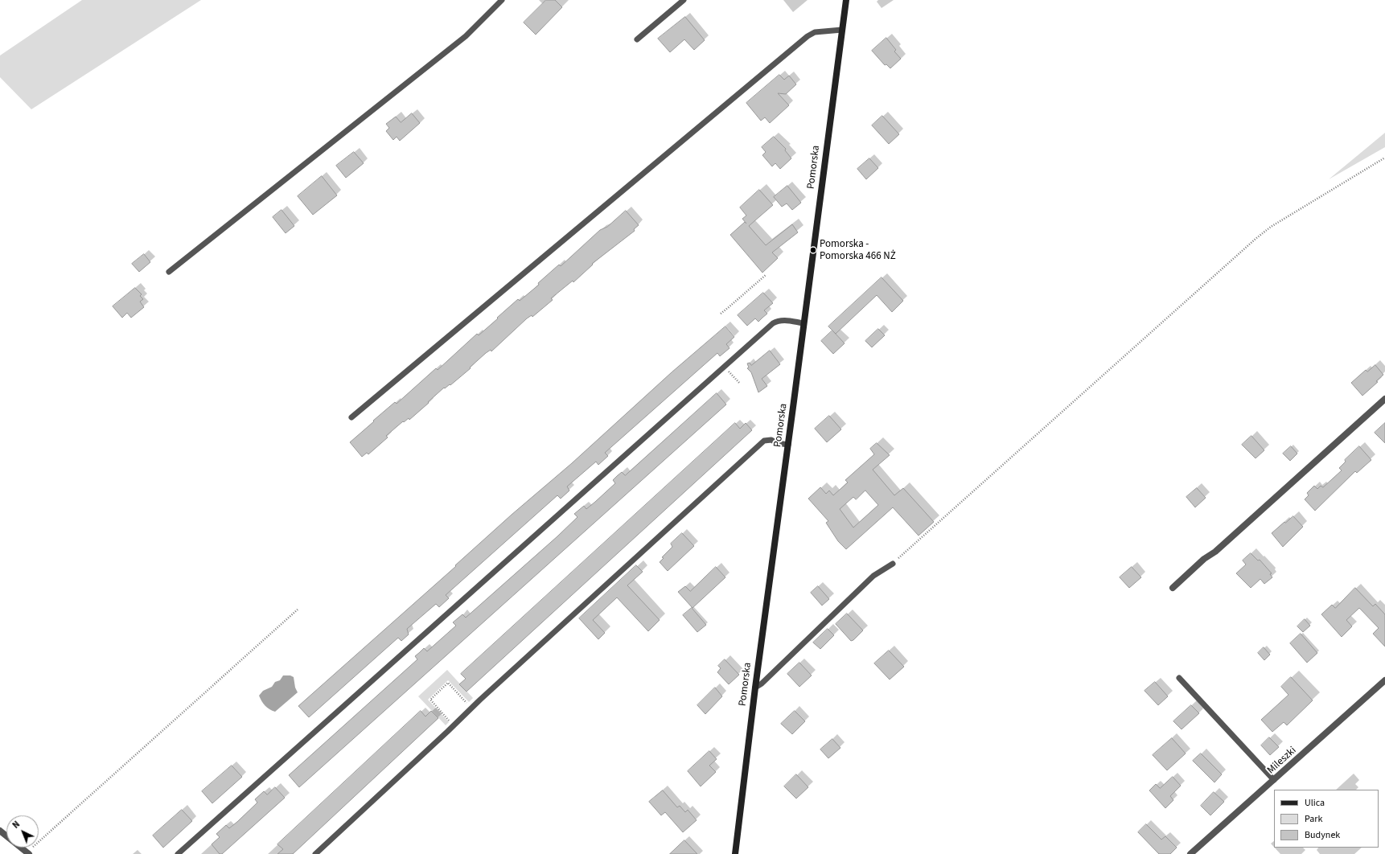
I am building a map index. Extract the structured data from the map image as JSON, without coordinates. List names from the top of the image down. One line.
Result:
{"streets":{"street":["Pomorska","Mileszki"]},"places":["Pomorska - Pomorska 466 NŻ"],"legend":["Ulica","Park","Budynek"],"north":"top left"}
